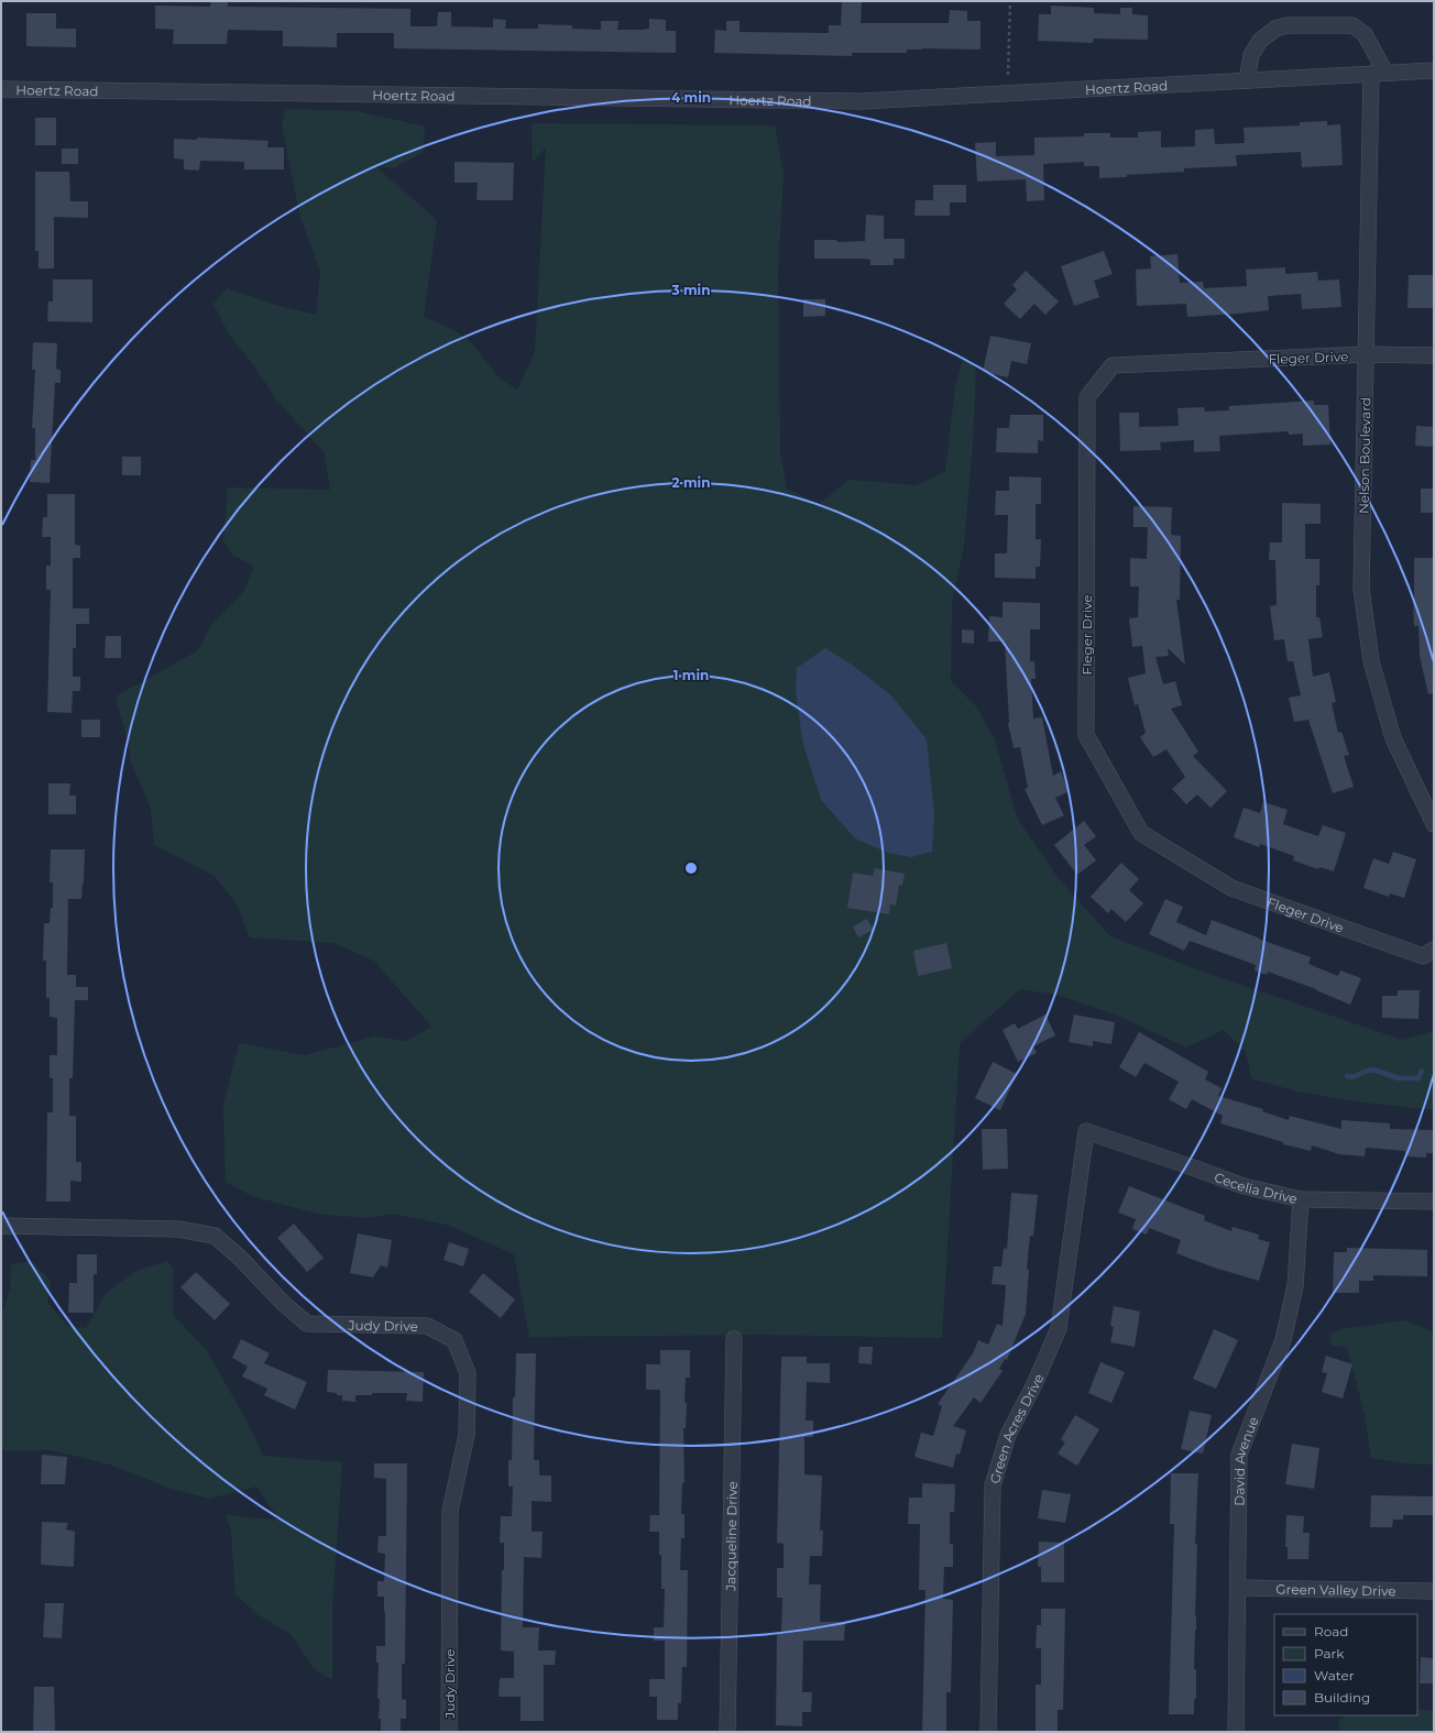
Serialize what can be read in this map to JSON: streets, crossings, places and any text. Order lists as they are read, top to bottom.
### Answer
{
  "streets": {
    "street": [
      "Hoertz Road",
      "Fleger Drive",
      "Nelson Boulevard",
      "Cecelia Drive",
      "Judy Drive",
      "Green Acres Drive",
      "David Avenue",
      "Jacqueline Drive",
      "Green Valley Drive"
    ]
  },
  "crossings": [
    ["Hoertz Road", "Nelson Boulevard"],
    ["Fleger Drive", "Nelson Boulevard"],
    ["Cecelia Drive", "Green Acres Drive"],
    ["Cecelia Drive", "David Avenue"],
    ["David Avenue", "Green Valley Drive"]
  ],
  "legend": [
    "Road",
    "Park",
    "Water",
    "Building"
  ],
  "rings": [
    "4 min",
    "3 min",
    "2 min",
    "1 min"
  ]
}
